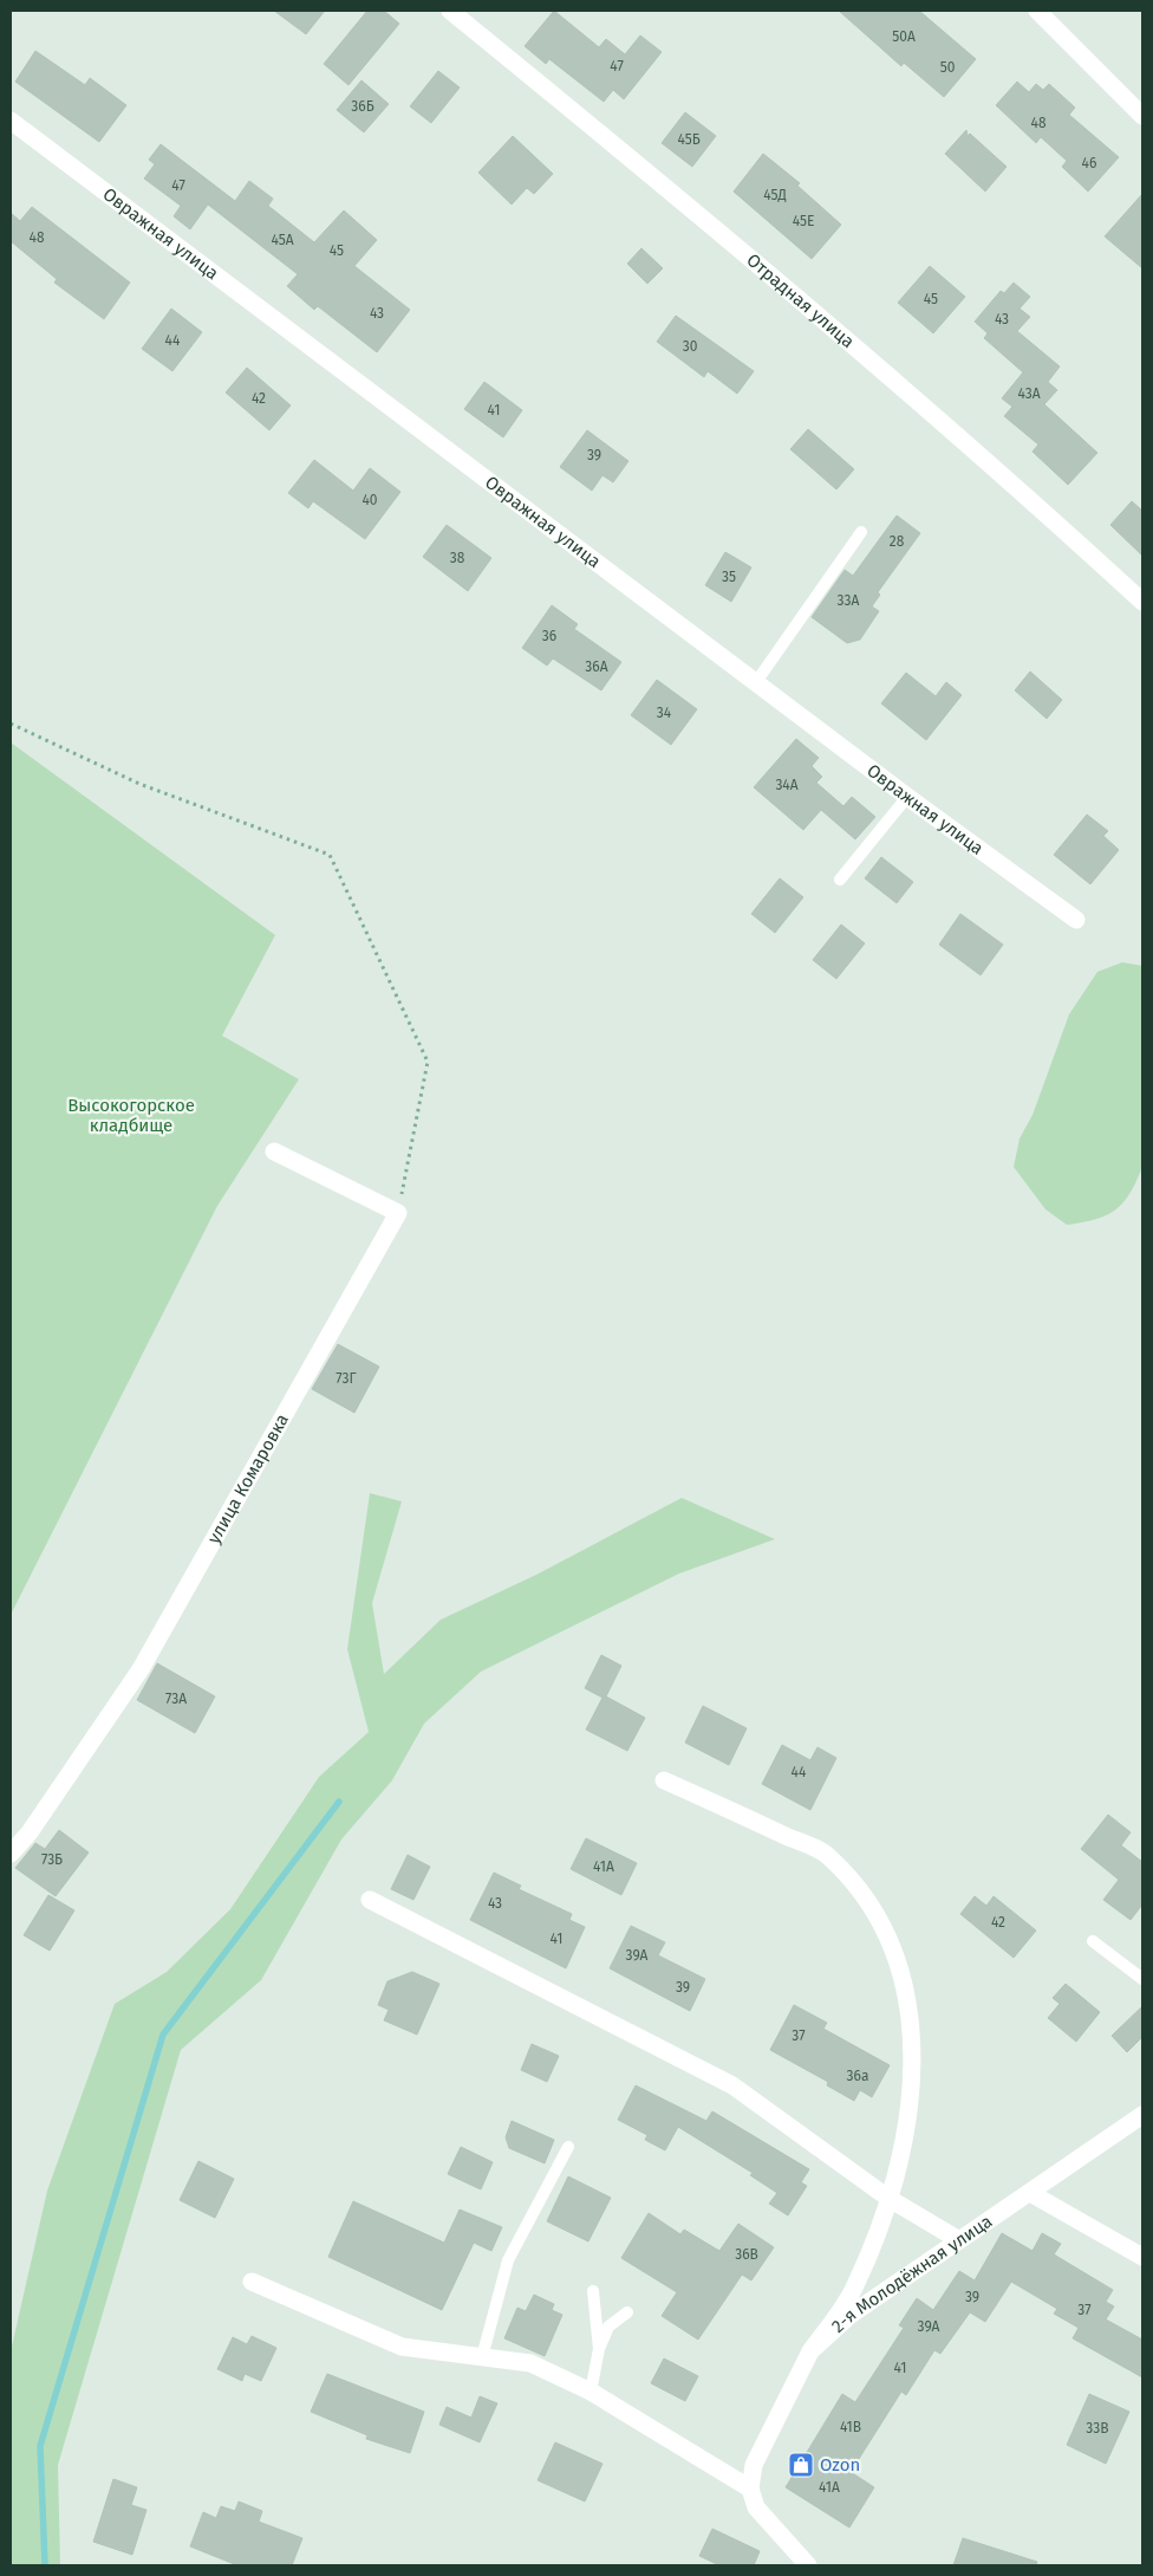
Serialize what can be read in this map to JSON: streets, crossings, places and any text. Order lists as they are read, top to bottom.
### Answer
{
  "streets": {
    "street": [
      "Овражная улица",
      "Отрадная улица",
      "улица Комаровка",
      "2-я Молодёжная улица"
    ]
  },
  "parks": ["Высокогорское кладбище"],
  "places": {
    "shop": ["Ozon"]
  },
  "house_numbers": [
    "50А",
    "47",
    "50",
    "36Б",
    "48",
    "45Б",
    "46",
    "47",
    "45Д",
    "45Е",
    "48",
    "45А",
    "45",
    "45",
    "43",
    "43",
    "44",
    "30",
    "43А",
    "42",
    "41",
    "39",
    "40",
    "28",
    "38",
    "35",
    "33А",
    "36",
    "36А",
    "34",
    "34А",
    "73Г",
    "73А",
    "44",
    "73Б",
    "41А",
    "43",
    "42",
    "41",
    "39А",
    "39",
    "37",
    "36а",
    "36В",
    "39",
    "37",
    "39А",
    "41",
    "41В",
    "33В",
    "41А"
  ]
}
